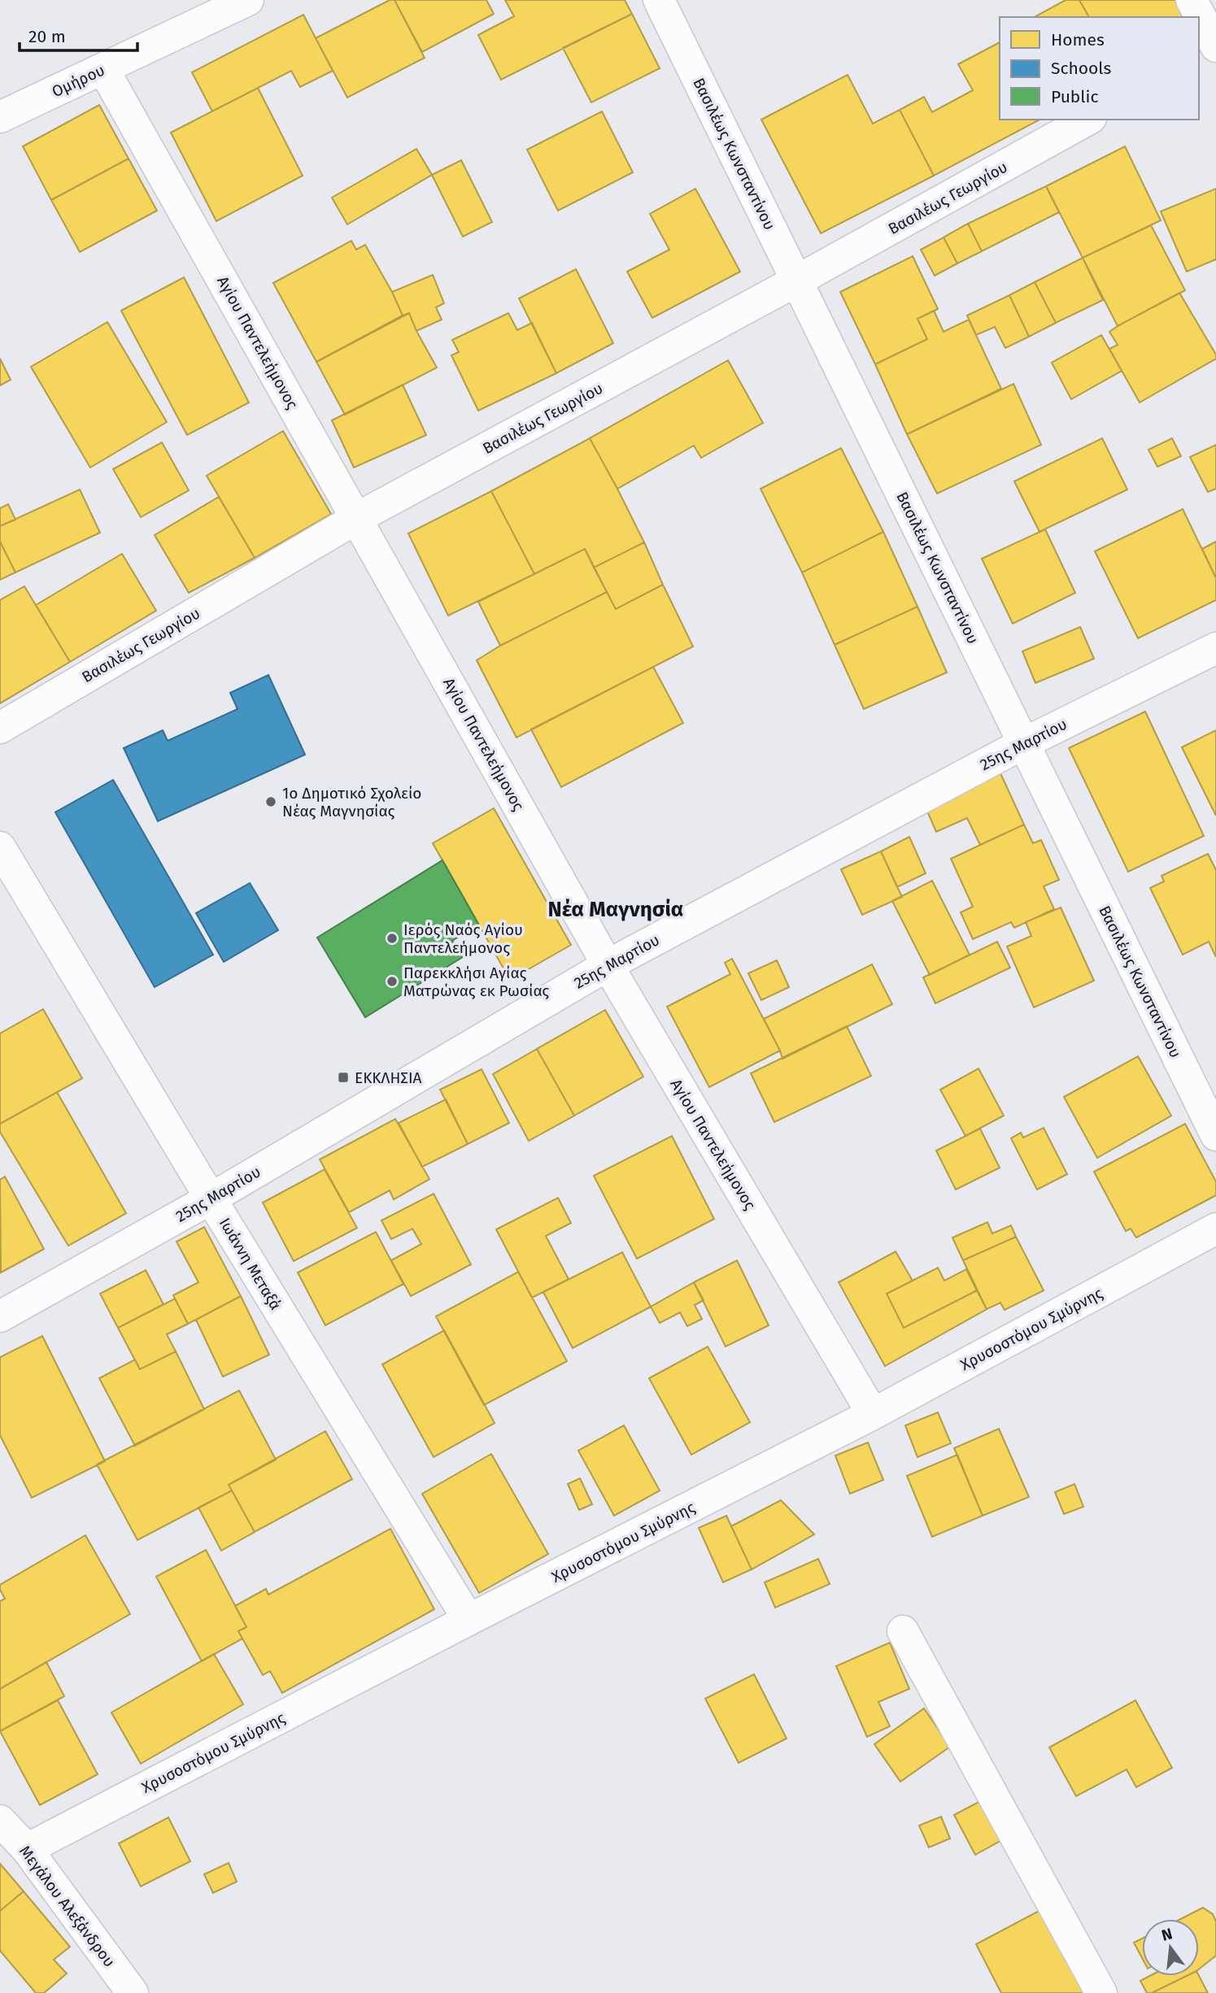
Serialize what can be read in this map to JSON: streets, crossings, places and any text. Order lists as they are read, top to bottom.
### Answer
{
  "streets": {
    "street": [
      "Ομήρου",
      "Βασιλέως Κωνσταντίνου",
      "Βασιλέως Γεωργίου",
      "Αγίου Παντελεήμονος",
      "25ης Μαρτίου",
      "Ιωάννη Μεταξά",
      "Χρυσοστόμου Σμύρνης",
      "Μεγάλου Αλεξάνδρου"
    ]
  },
  "crossings": [
    ["Ομήρου", "Αγίου Παντελεήμονος"],
    ["Βασιλέως Κωνσταντίνου", "Βασιλέως Γεωργίου"],
    ["Βασιλέως Κωνσταντίνου", "25ης Μαρτίου"],
    ["Βασιλέως Γεωργίου", "Αγίου Παντελεήμονος"],
    ["Αγίου Παντελεήμονος", "25ης Μαρτίου"],
    ["Αγίου Παντελεήμονος", "Χρυσοστόμου Σμύρνης"],
    ["25ης Μαρτίου", "Ιωάννη Μεταξά"],
    ["Ιωάννη Μεταξά", "Χρυσοστόμου Σμύρνης"],
    ["Χρυσοστόμου Σμύρνης", "Μεγάλου Αλεξάνδρου"]
  ],
  "districts": ["Νέα Μαγνησία"],
  "places": {
    "other": ["1ο Δημοτικό Σχολείο Νέας Μαγνησίας", "Ιερός Ναός Αγίου Παντελεήμονος", "Παρεκκλήσι Αγίας Ματρώνας εκ Ρωσίας"],
    "transit": ["ΕΚΚΛΗΣΙΑ"]
  },
  "legend": ["Homes", "Schools", "Public"],
  "scale_bar": "20 m",
  "north": "top"
}
